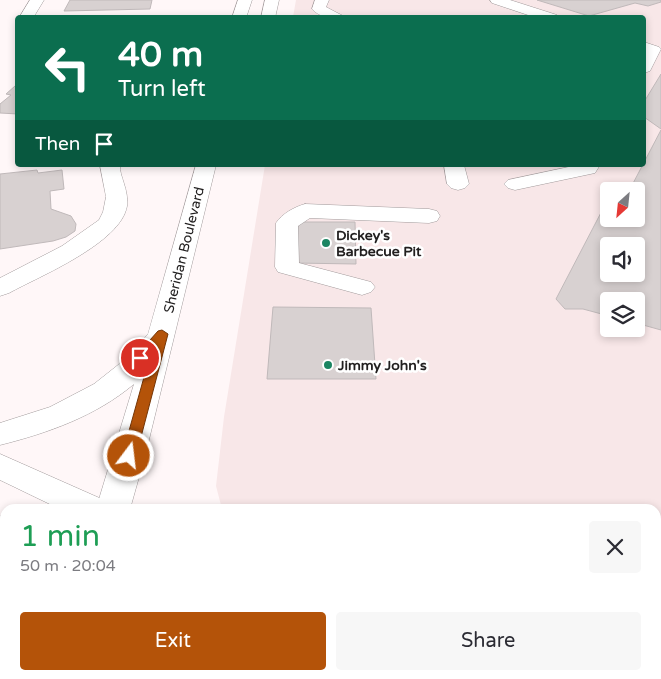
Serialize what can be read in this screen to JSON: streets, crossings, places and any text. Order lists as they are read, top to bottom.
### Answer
{
  "streets": {
    "main road": ["Sheridan Boulevard"]
  },
  "places": ["Dickey's Barbecue Pit", "Jimmy John's"],
  "north": "bottom left",
  "page": {
    "turn": ["40 m", "Turn left"],
    "then": "Then",
    "heading": ["1 min", "50 m · 20:04"],
    "buttons": ["Exit", "Share"]
  }
}
